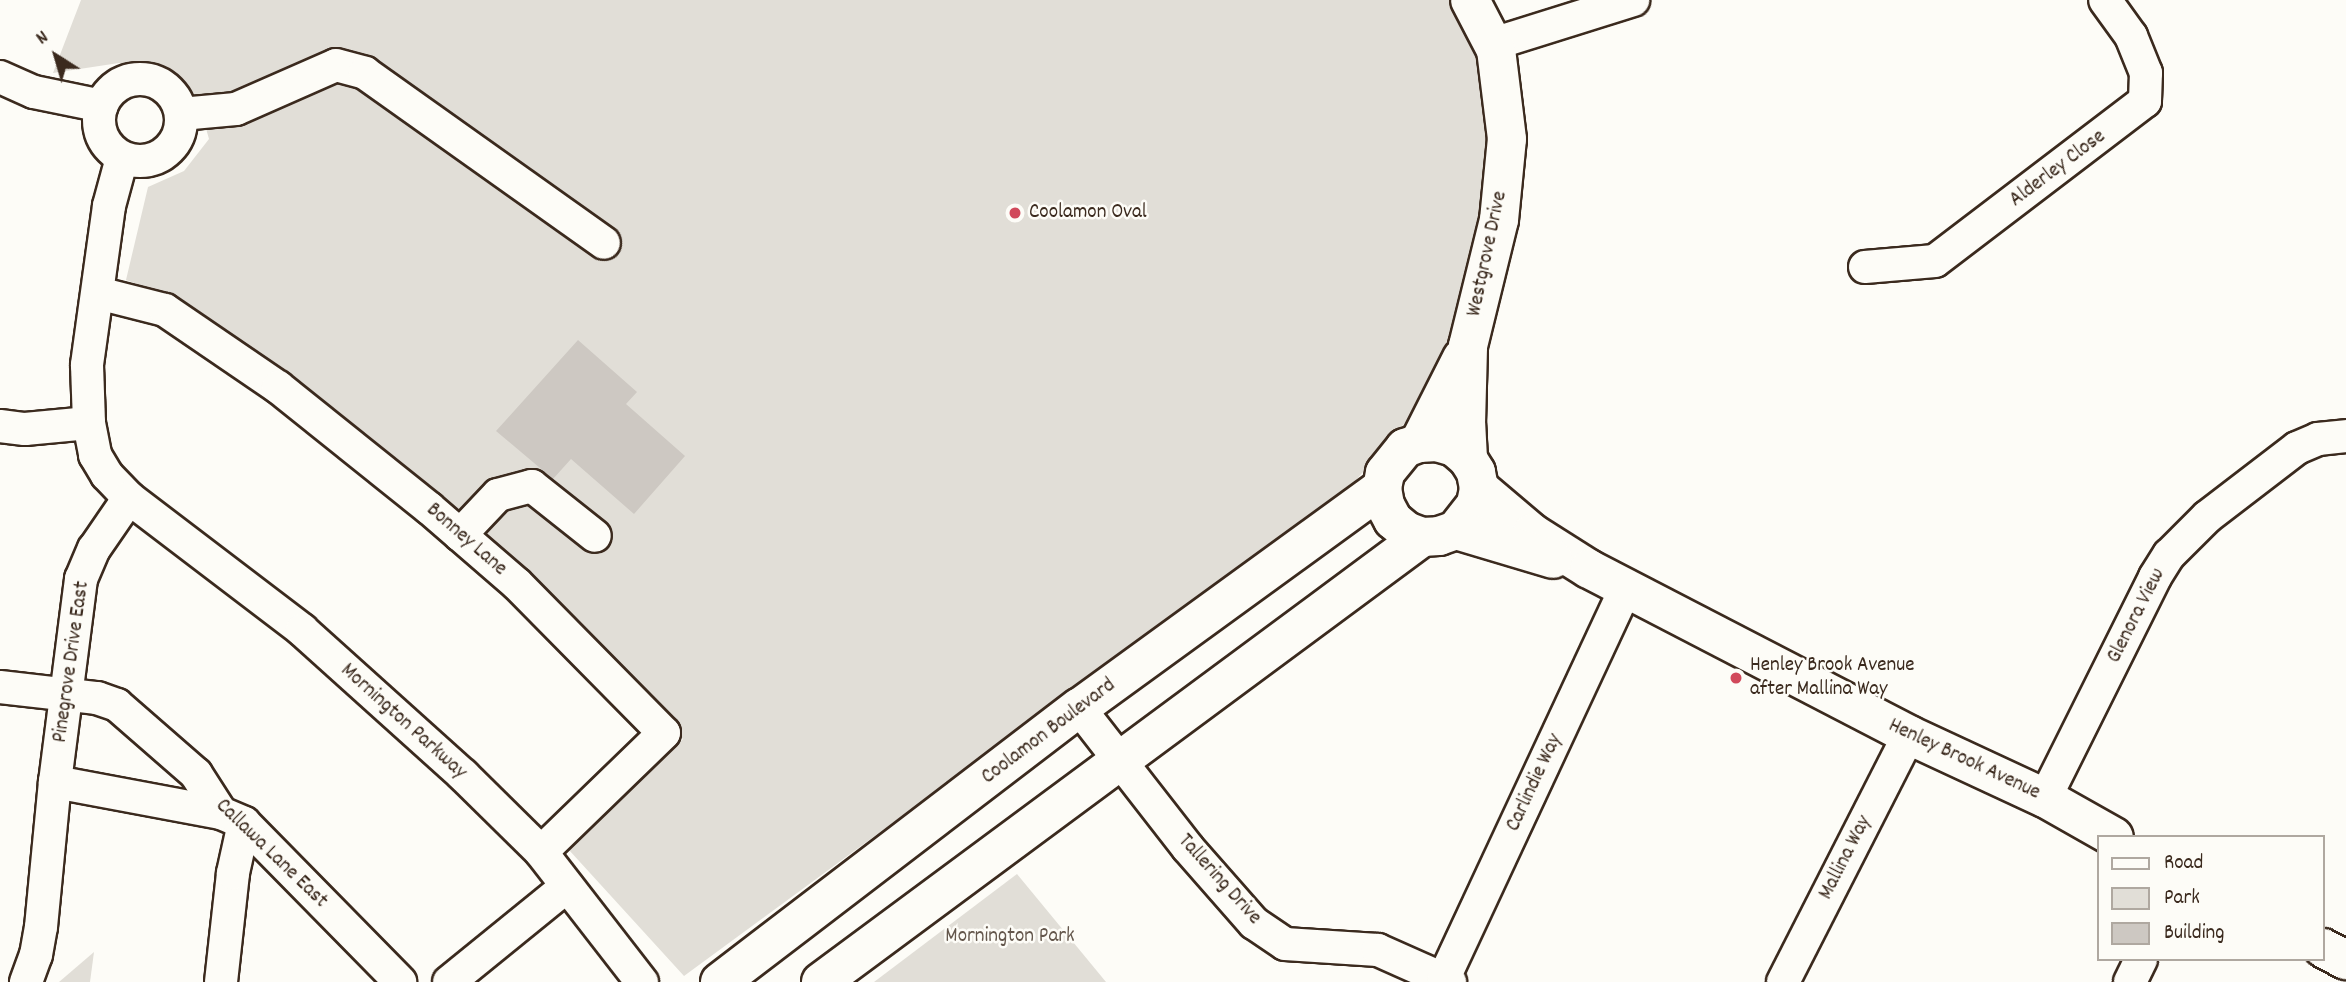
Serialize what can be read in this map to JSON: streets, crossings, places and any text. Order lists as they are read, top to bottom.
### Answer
{
  "streets": {
    "street": [
      "Alderley Close",
      "Westgrove Drive",
      "Bonney Lane",
      "Glenora View",
      "Pinegrove Drive East",
      "Mornington Parkway",
      "Coolamon Boulevard",
      "Henley Brook Avenue",
      "Carlindie Way",
      "Callawa Lane East",
      "Mallina Way",
      "Tallering Drive"
    ]
  },
  "crossings": [
    ["Westgrove Drive", "Coolamon Boulevard"],
    ["Westgrove Drive", "Henley Brook Avenue"],
    ["Bonney Lane", "Mornington Parkway"],
    ["Glenora View", "Henley Brook Avenue"],
    ["Pinegrove Drive East", "Mornington Parkway"],
    ["Pinegrove Drive East", "Callawa Lane East"],
    ["Coolamon Boulevard", "Henley Brook Avenue"],
    ["Coolamon Boulevard", "Tallering Drive"],
    ["Henley Brook Avenue", "Carlindie Way"],
    ["Henley Brook Avenue", "Mallina Way"],
    ["Carlindie Way", "Tallering Drive"]
  ],
  "parks": ["Mornington Park"],
  "places": ["Coolamon Oval", "Henley Brook Avenue after Mallina Way"],
  "legend": ["Road", "Park", "Building"],
  "north": "top left"
}
